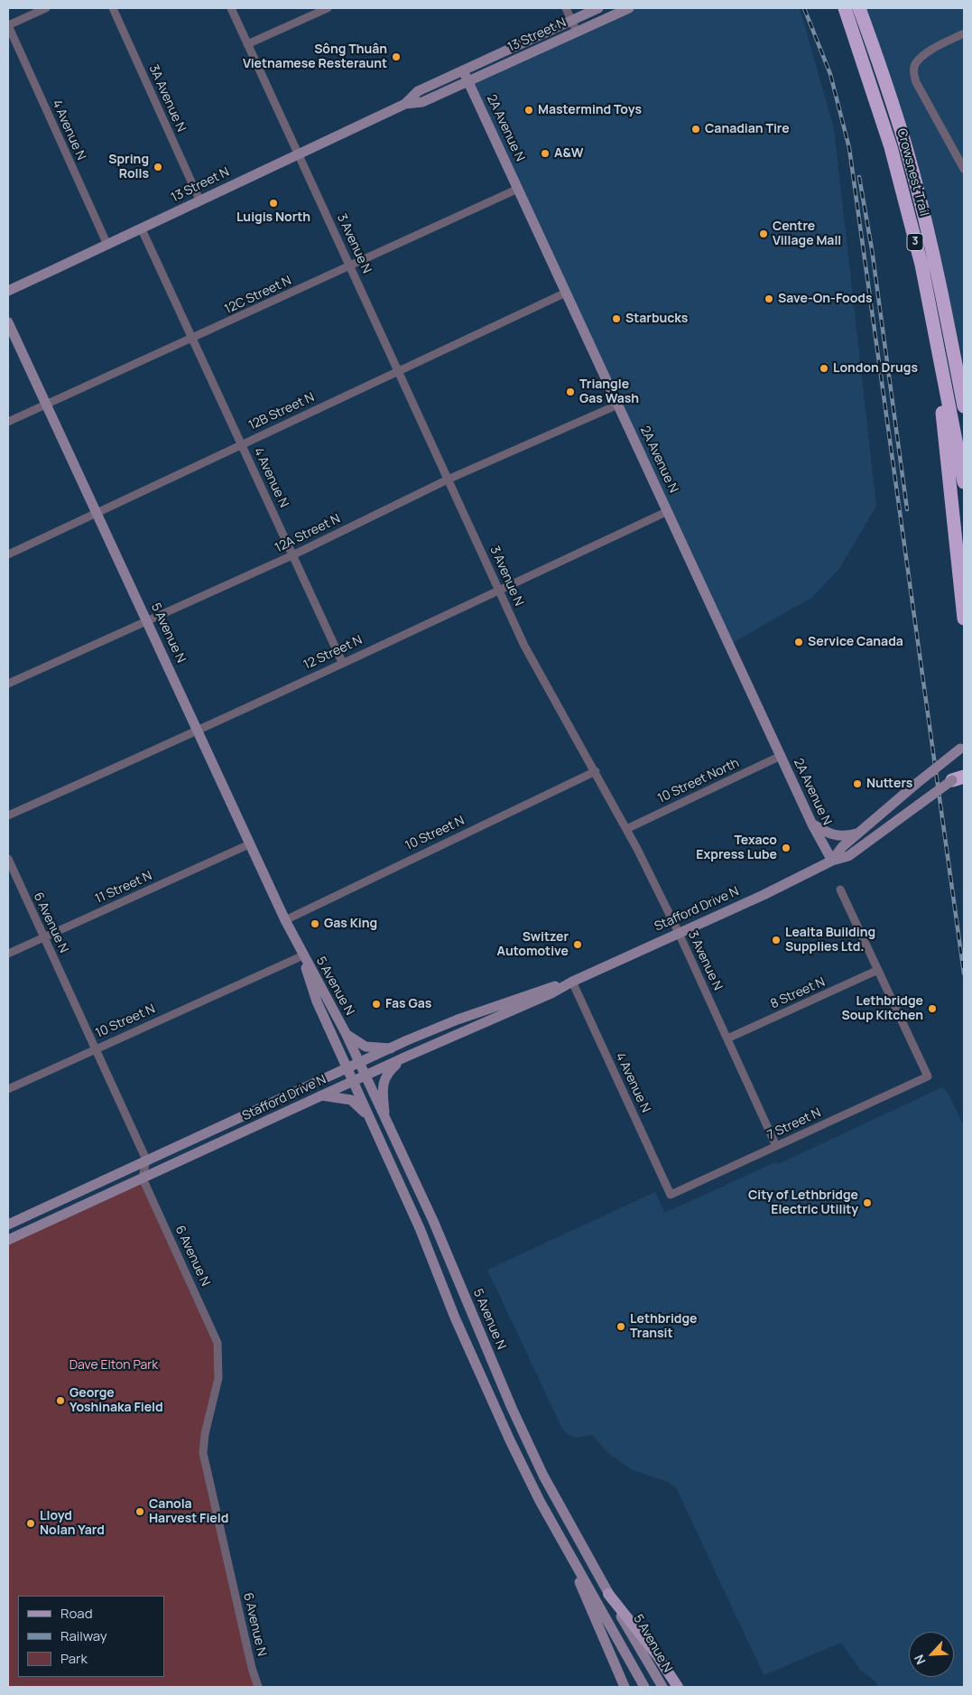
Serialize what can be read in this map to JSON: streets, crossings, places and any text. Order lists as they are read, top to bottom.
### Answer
{
  "streets": {
    "highway": ["Crowsnest Trail", "3"],
    "main road": [
      "13 Street N",
      "2A Avenue N",
      "5 Avenue N",
      "Stafford Drive N"
    ],
    "street": [
      "3A Avenue N",
      "4 Avenue N",
      "3 Avenue N",
      "12C Street N",
      "12B Street N",
      "12A Street N",
      "12 Street N",
      "10 Street North",
      "10 Street N",
      "11 Street N",
      "6 Avenue N",
      "8 Street N",
      "7 Street N"
    ]
  },
  "crossings": [
    ["13 Street N", "3A Avenue N"],
    ["13 Street N", "2A Avenue N"],
    ["13 Street N", "4 Avenue N"],
    ["13 Street N", "3 Avenue N"],
    ["2A Avenue N", "12C Street N"],
    ["2A Avenue N", "12B Street N"],
    ["2A Avenue N", "12A Street N"],
    ["2A Avenue N", "12 Street N"],
    ["2A Avenue N", "10 Street North"],
    ["2A Avenue N", "Stafford Drive N"],
    ["4 Avenue N", "12C Street N"],
    ["4 Avenue N", "12B Street N"],
    ["4 Avenue N", "12A Street N"],
    ["4 Avenue N", "12 Street N"],
    ["4 Avenue N", "Stafford Drive N"],
    ["4 Avenue N", "7 Street N"],
    ["3 Avenue N", "12C Street N"],
    ["3 Avenue N", "12B Street N"],
    ["3 Avenue N", "12A Street N"],
    ["3 Avenue N", "12 Street N"],
    ["3 Avenue N", "10 Street North"],
    ["3 Avenue N", "10 Street N"],
    ["3 Avenue N", "Stafford Drive N"],
    ["3 Avenue N", "8 Street N"],
    ["3 Avenue N", "7 Street N"],
    ["12C Street N", "5 Avenue N"],
    ["12B Street N", "5 Avenue N"],
    ["12A Street N", "5 Avenue N"],
    ["5 Avenue N", "12 Street N"],
    ["5 Avenue N", "10 Street N"],
    ["5 Avenue N", "11 Street N"],
    ["5 Avenue N", "Stafford Drive N"],
    ["10 Street N", "6 Avenue N"],
    ["11 Street N", "6 Avenue N"],
    ["Stafford Drive N", "6 Avenue N"],
    ["8 Street N", "7 Street N"]
  ],
  "parks": ["Dave Elton Park"],
  "places": [
    "Sông Thuân Vietnamese Resteraunt",
    "Mastermind Toys",
    "Canadian Tire",
    "A&W",
    "Spring Rolls",
    "Luigis North",
    "Centre Village Mall",
    "Save-On-Foods",
    "Starbucks",
    "London Drugs",
    "Triangle Gas Wash",
    "Service Canada",
    "Nutters",
    "Texaco Express Lube",
    "Gas King",
    "Lealta Building Supplies Ltd.",
    "Switzer Automotive",
    "Fas Gas",
    "Lethbridge Soup Kitchen",
    "City of Lethbridge Electric Utility",
    "Lethbridge Transit",
    "George Yoshinaka Field",
    "Canola Harvest Field",
    "Lloyd Nolan Yard"
  ],
  "legend": ["Road", "Railway", "Park"],
  "north": "bottom left"
}
